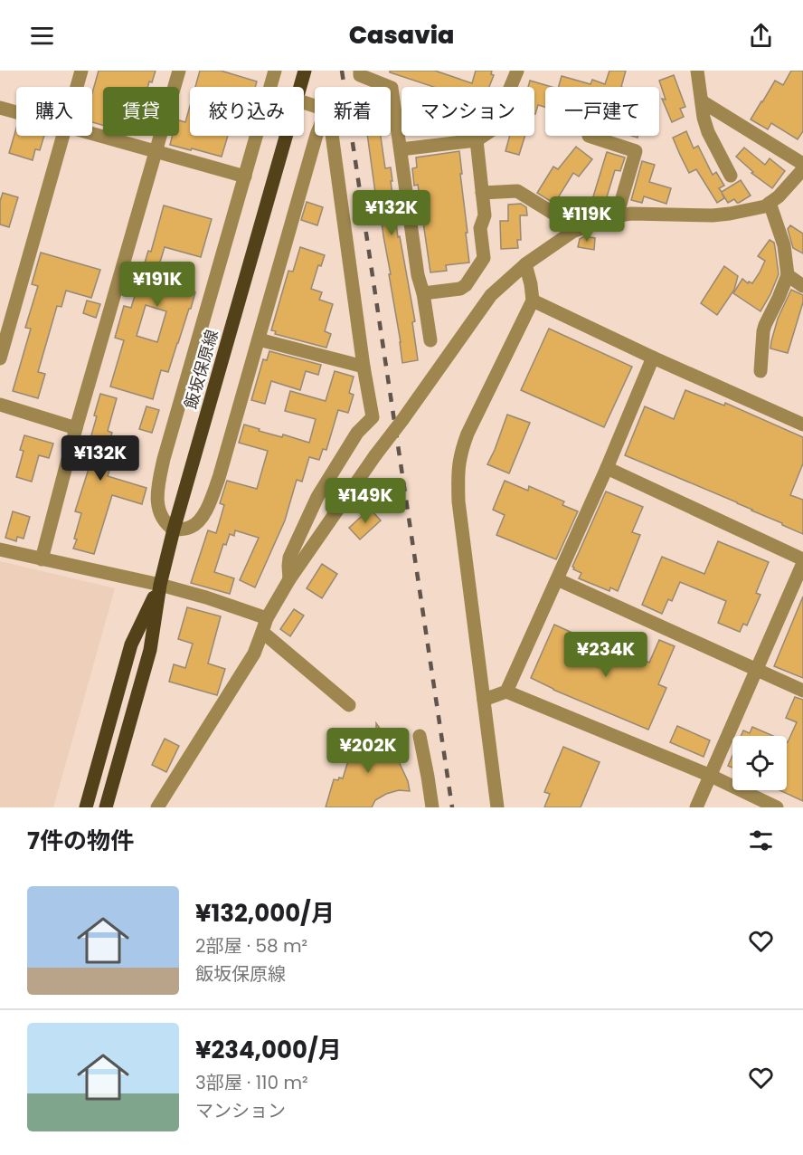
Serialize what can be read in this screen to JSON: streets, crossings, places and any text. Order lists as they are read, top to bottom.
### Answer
{
  "streets": {
    "main road": ["飯坂保原線"]
  },
  "page": {
    "header": "Casavia",
    "chip": [
      "購入",
      "賃貸",
      "絞り込み",
      "新着",
      "マンション",
      "一戸建て"
    ],
    "price": [
      "¥132K",
      "¥119K",
      "¥191K",
      "¥132K",
      "¥149K",
      "¥234K",
      "¥202K"
    ],
    "heading": "7件の物件",
    "list": [
      {
        "name": "¥132,000/月",
        "note": "2部屋 · 58 m² · 飯坂保原線"
      },
      {
        "name": "¥234,000/月",
        "note": "3部屋 · 110 m² · マンション"
      }
    ]
  }
}
